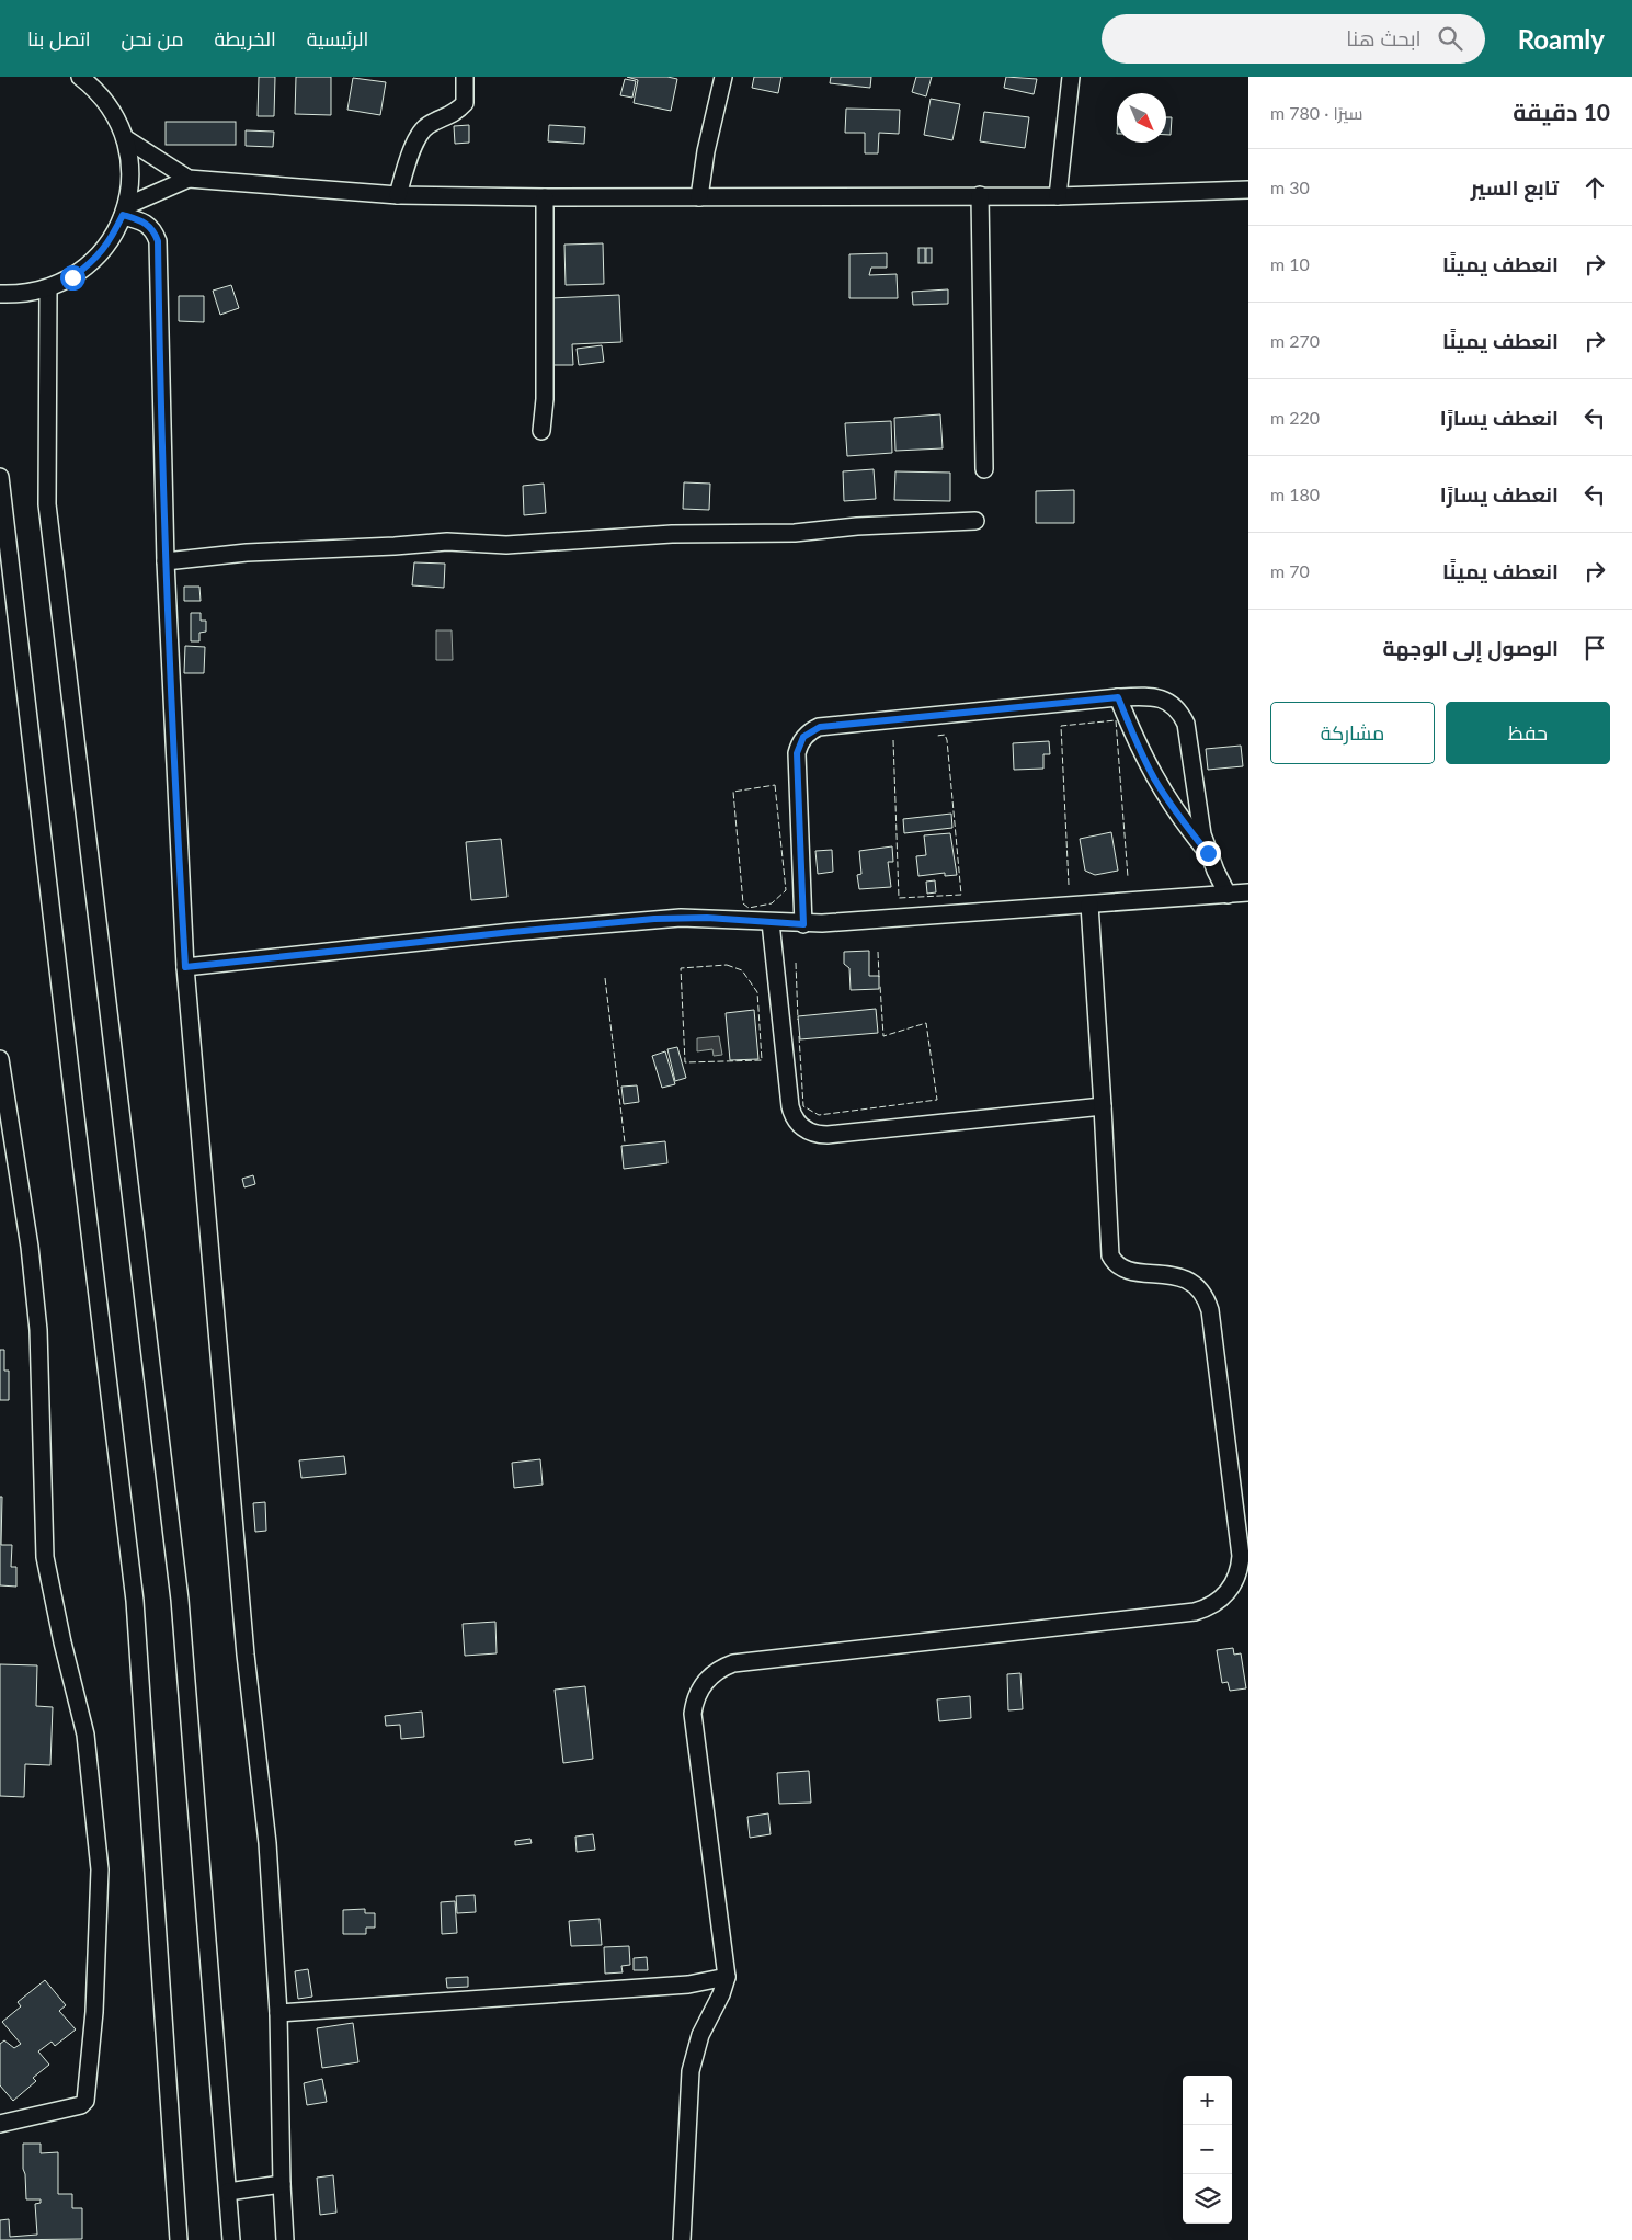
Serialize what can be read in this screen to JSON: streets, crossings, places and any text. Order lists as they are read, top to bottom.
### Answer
{
  "north": "bottom right",
  "page": {
    "header": "Roamly",
    "search": "ابحث هنا",
    "nav": [
      "الرئيسية",
      "الخريطة",
      "من نحن",
      "اتصل بنا"
    ],
    "heading": ["10 دقيقة", "سيرًا · 780 m"],
    "list": [
      ["تابع السير", "30 m"],
      ["انعطف يمينًا", "10 m"],
      ["انعطف يمينًا", "270 m"],
      ["انعطف يسارًا", "220 m"],
      ["انعطف يسارًا", "180 m"],
      ["انعطف يمينًا", "70 m"],
      "الوصول إلى الوجهة"
    ],
    "buttons": ["حفظ", "مشاركة"],
    "map_buttons": ["+", "−"]
  }
}
